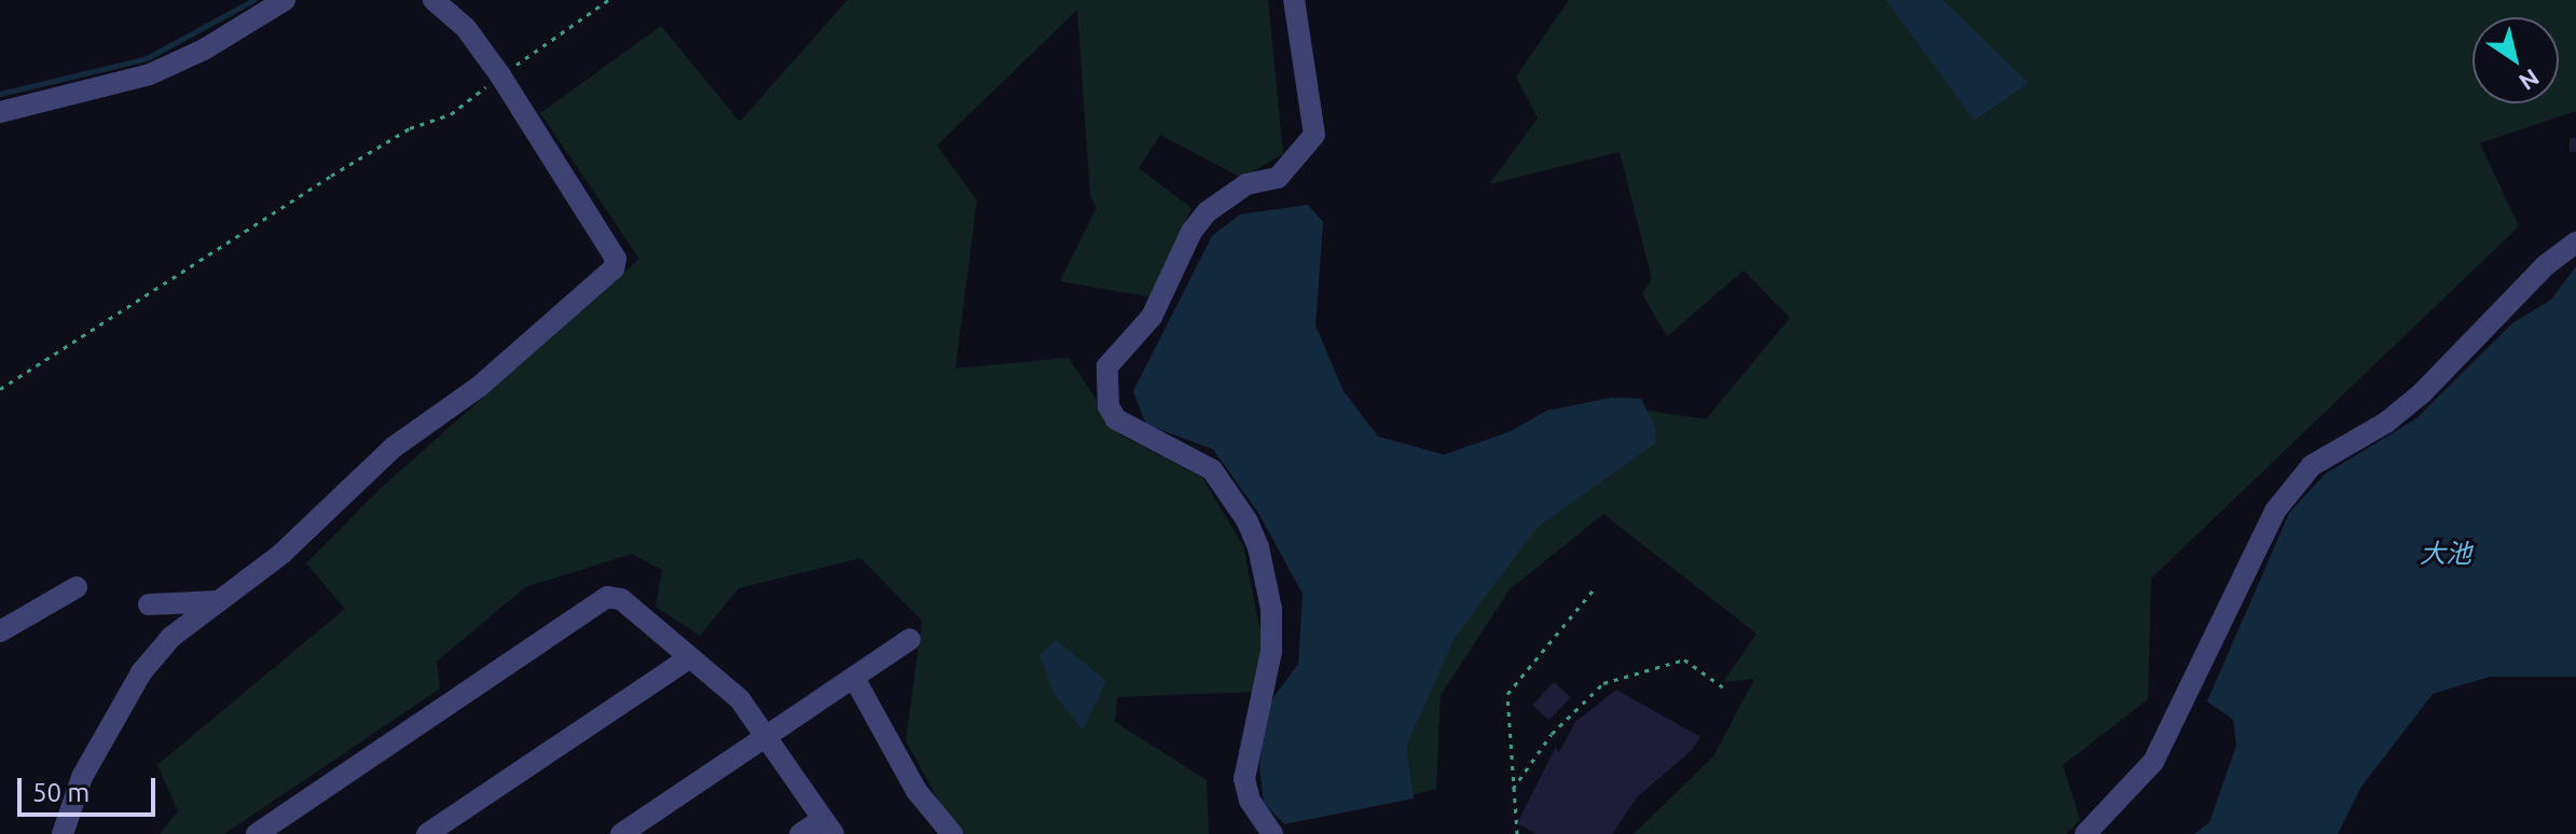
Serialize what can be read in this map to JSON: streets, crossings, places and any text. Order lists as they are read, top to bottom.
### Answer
{
  "water": ["大池"],
  "scale_bar": "50 m",
  "north": "bottom right"
}
